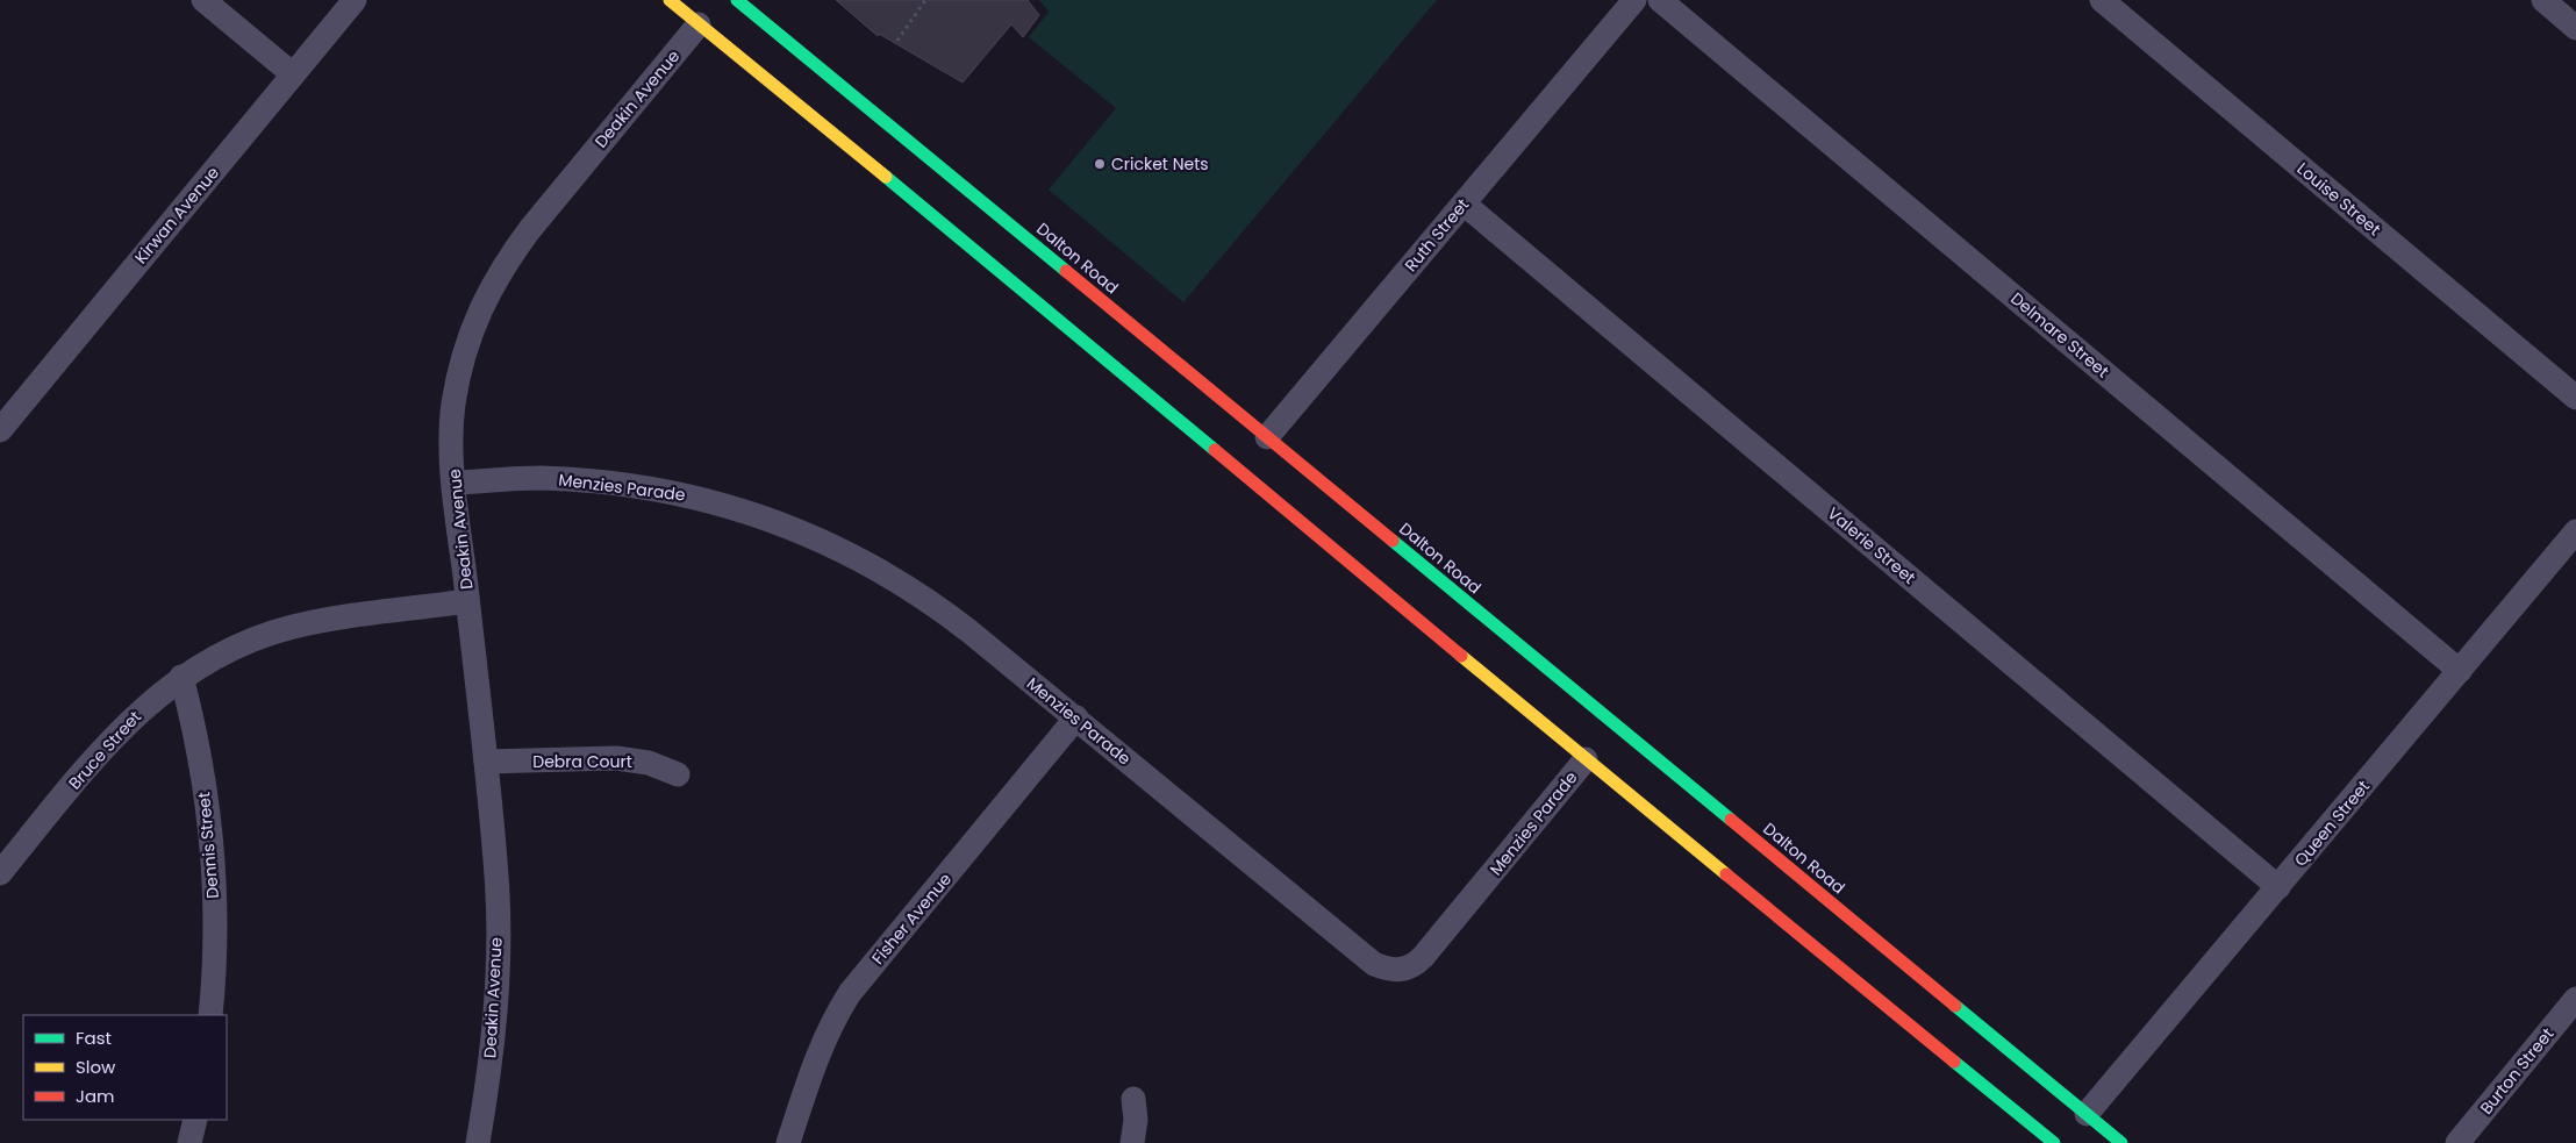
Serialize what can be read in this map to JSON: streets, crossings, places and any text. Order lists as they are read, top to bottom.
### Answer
{
  "streets": {
    "main road": ["Dalton Road"],
    "street": [
      "Deakin Avenue",
      "Louise Street",
      "Kirwan Avenue",
      "Ruth Street",
      "Delmare Street",
      "Menzies Parade",
      "Valerie Street",
      "Bruce Street",
      "Debra Court",
      "Queen Street",
      "Dennis Street",
      "Fisher Avenue",
      "Burton Street"
    ]
  },
  "crossings": [
    ["Deakin Avenue", "Menzies Parade"],
    ["Deakin Avenue", "Bruce Street"],
    ["Deakin Avenue", "Debra Court"],
    ["Ruth Street", "Dalton Road"],
    ["Ruth Street", "Valerie Street"],
    ["Dalton Road", "Queen Street"],
    ["Delmare Street", "Queen Street"],
    ["Menzies Parade", "Fisher Avenue"],
    ["Valerie Street", "Queen Street"],
    ["Bruce Street", "Dennis Street"]
  ],
  "places": ["Cricket Nets"],
  "legend": ["Fast", "Slow", "Jam"]
}
